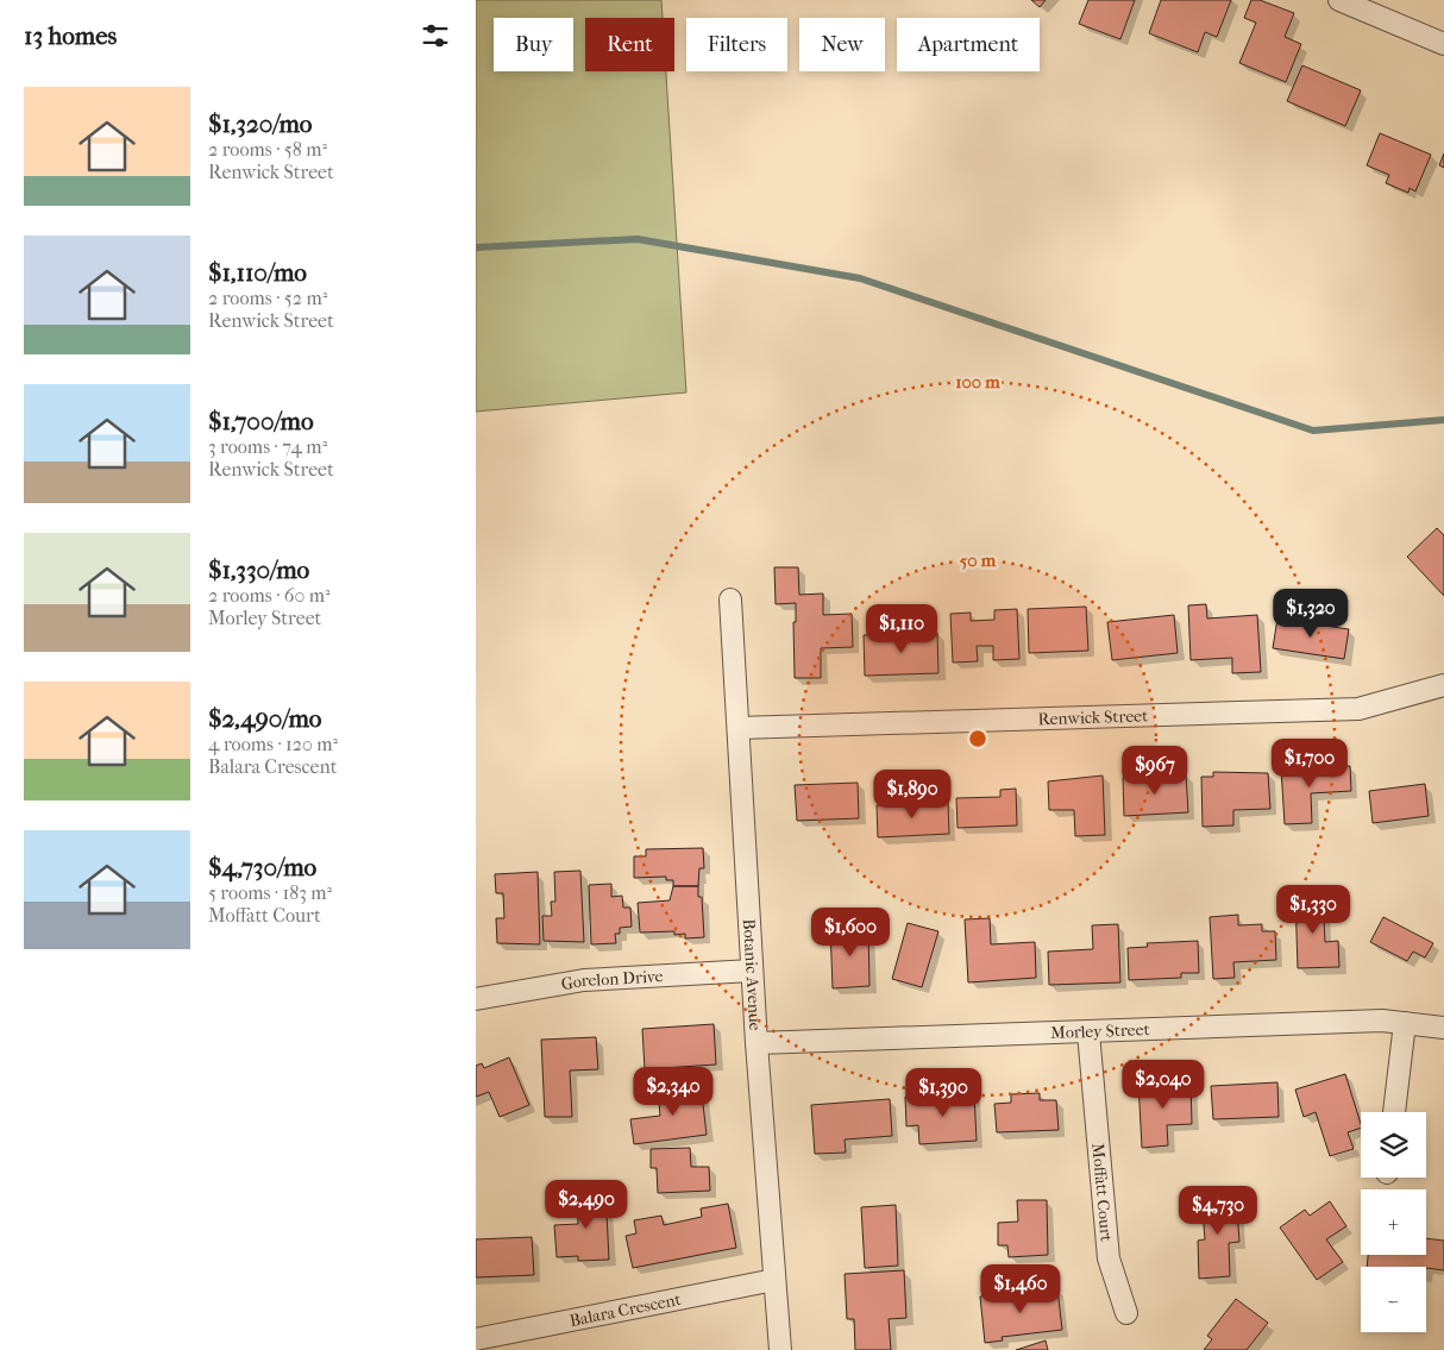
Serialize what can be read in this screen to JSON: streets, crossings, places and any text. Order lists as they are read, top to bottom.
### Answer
{
  "streets": {
    "street": [
      "Renwick Street",
      "Botanic Avenue",
      "Gorelon Drive",
      "Morley Street",
      "Moffatt Court",
      "Balara Crescent"
    ]
  },
  "crossings": [
    ["Renwick Street", "Botanic Avenue"],
    ["Botanic Avenue", "Gorelon Drive"],
    ["Botanic Avenue", "Morley Street"],
    ["Botanic Avenue", "Balara Crescent"],
    ["Morley Street", "Moffatt Court"]
  ],
  "page": {
    "heading": "13 homes",
    "chip": [
      "Buy",
      "Rent",
      "Filters",
      "New",
      "Apartment"
    ],
    "list": [
      {
        "name": "$1,320/mo",
        "note": "2 rooms · 58 m² · Renwick Street"
      },
      {
        "name": "$1,110/mo",
        "note": "2 rooms · 52 m² · Renwick Street"
      },
      {
        "name": "$1,700/mo",
        "note": "3 rooms · 74 m² · Renwick Street"
      },
      {
        "name": "$1,330/mo",
        "note": "2 rooms · 60 m² · Morley Street"
      },
      {
        "name": "$2,490/mo",
        "note": "4 rooms · 120 m² · Balara Crescent"
      },
      {
        "name": "$4,730/mo",
        "note": "5 rooms · 183 m² · Moffatt Court"
      }
    ],
    "price": [
      "$1,320",
      "$1,110",
      "$1,700",
      "$967",
      "$1,890",
      "$1,330",
      "$1,600",
      "$2,040",
      "$2,340",
      "$1,390",
      "$2,490",
      "$4,730",
      "$1,460"
    ],
    "map_buttons": ["+", "−"]
  },
  "rings": ["100 m", "50 m"]
}
